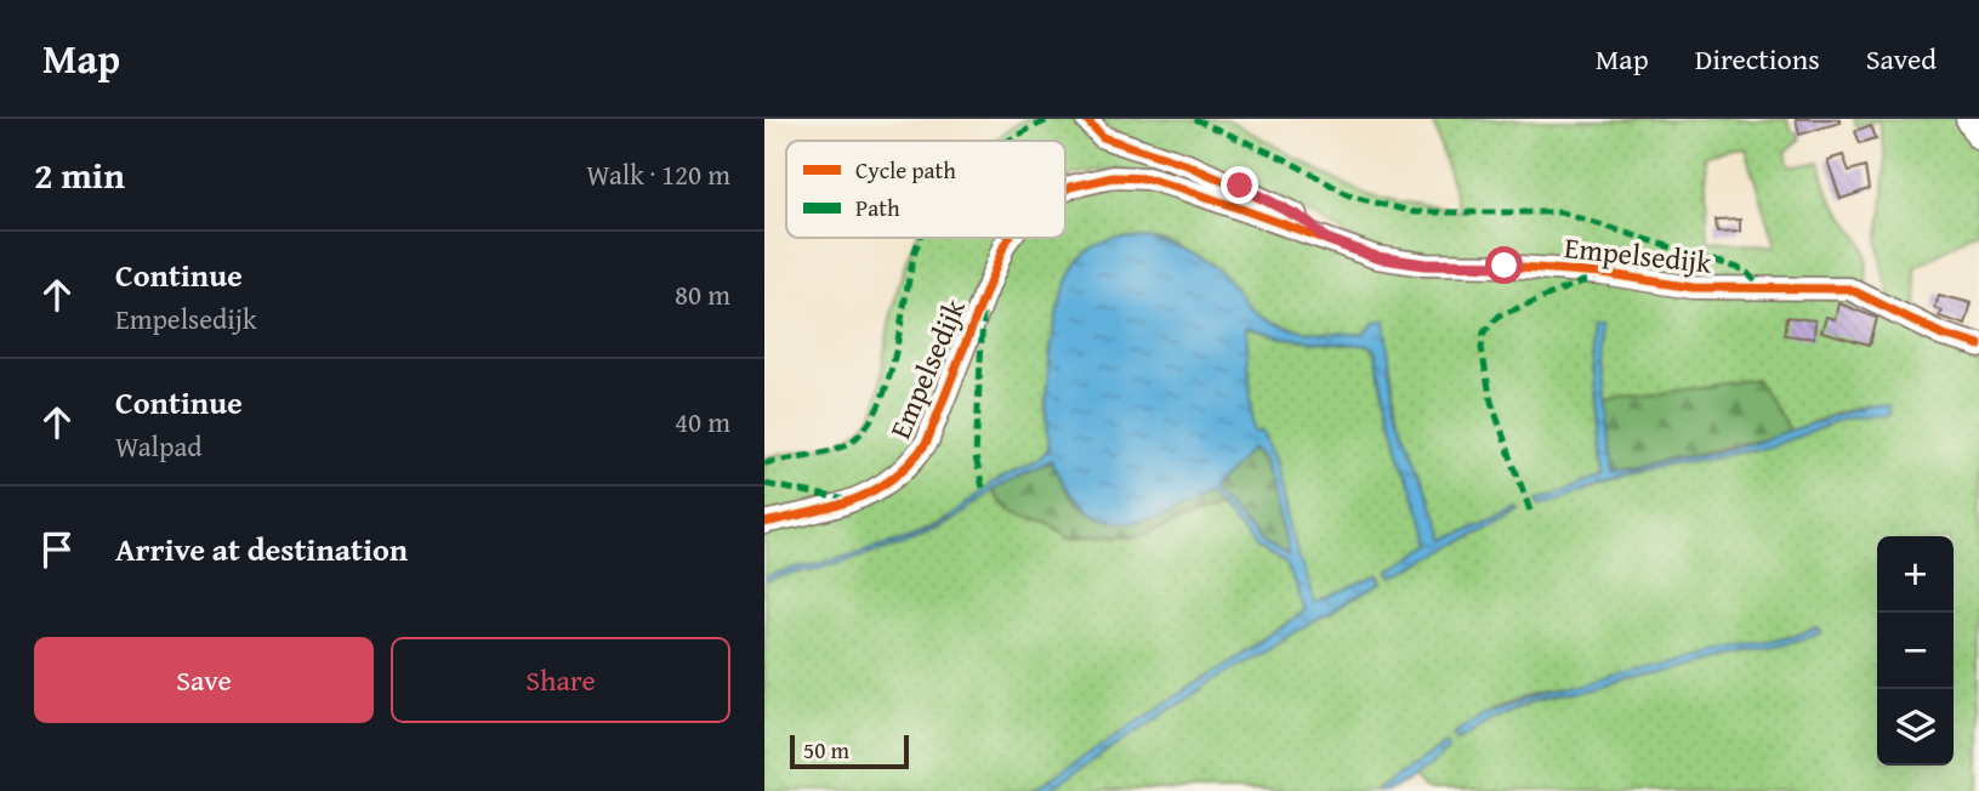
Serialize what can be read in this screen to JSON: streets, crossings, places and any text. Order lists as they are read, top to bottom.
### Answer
{
  "streets": {
    "street": ["Empelsedijk"]
  },
  "legend": ["Cycle path", "Path"],
  "scale_bar": "50 m",
  "page": {
    "header": "Map",
    "nav": ["Map", "Directions", "Saved"],
    "heading": ["2 min", "Walk · 120 m"],
    "list": [
      ["Continue", "Empelsedijk", "80 m"],
      ["Continue", "Walpad", "40 m"],
      "Arrive at destination"
    ],
    "map_buttons": ["+", "−"],
    "buttons": ["Save", "Share"],
    "scale": "50 m"
  }
}
